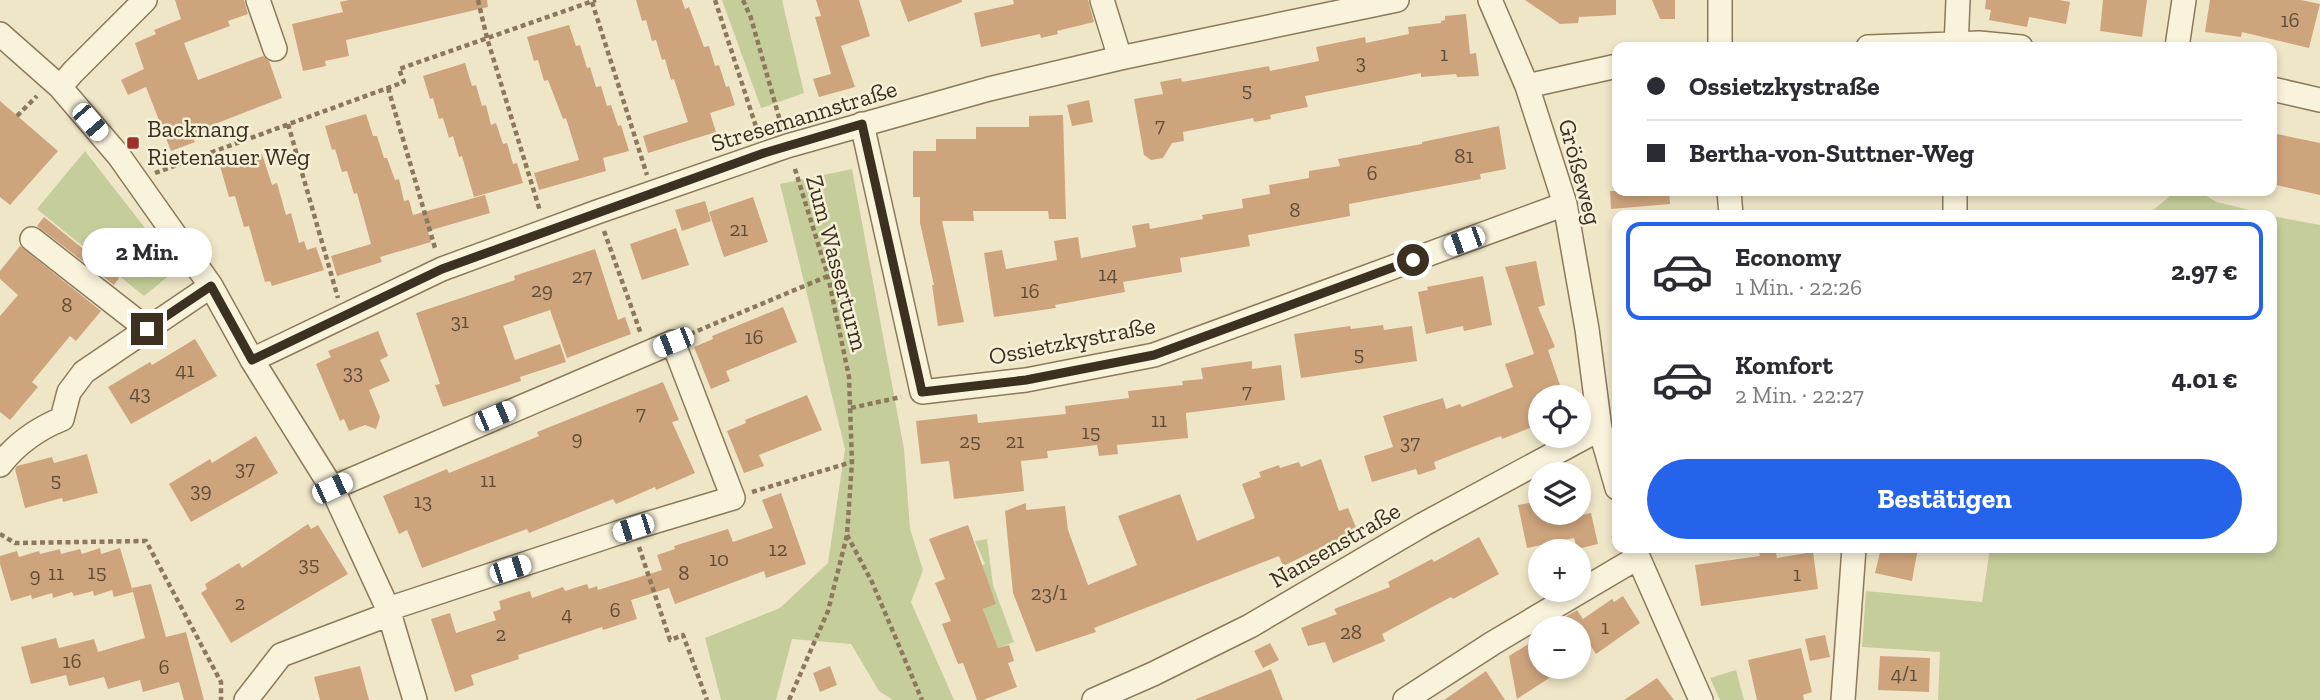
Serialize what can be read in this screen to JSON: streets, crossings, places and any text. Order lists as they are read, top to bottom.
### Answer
{
  "streets": {
    "street": [
      "Stresemannstraße",
      "Größeweg",
      "Ossietzkystraße",
      "Nansenstraße"
    ],
    "path": ["Zum Wasserturm"]
  },
  "crossings": [
    ["Stresemannstraße", "Zum Wasserturm"],
    ["Größeweg", "Ossietzkystraße"],
    ["Größeweg", "Nansenstraße"]
  ],
  "places": {
    "transit": ["Backnang Rietenauer Weg"]
  },
  "house_numbers": [
    "16",
    "1",
    "3",
    "5",
    "7",
    "81",
    "6",
    "8",
    "21",
    "14",
    "27",
    "29",
    "16",
    "8",
    "31",
    "16",
    "5",
    "41",
    "33",
    "7",
    "43",
    "7",
    "11",
    "15",
    "9",
    "25",
    "21",
    "37",
    "37",
    "5",
    "11",
    "39",
    "13",
    "12",
    "10",
    "35",
    "15",
    "11",
    "8",
    "1",
    "9",
    "23/1",
    "2",
    "6",
    "4",
    "1",
    "28",
    "2",
    "16",
    "6",
    "4/1"
  ],
  "page": {
    "banner": ["Ossietzkystraße", "Bertha-von-Suttner-Weg"],
    "list": [
      {
        "name": "Economy",
        "note": "1 Min. · 22:26",
        "value": "2.97 €"
      },
      {
        "name": "Komfort",
        "note": "2 Min. · 22:27",
        "value": "4.01 €"
      }
    ],
    "bubble": "2 Min.",
    "map_buttons": ["+", "−"],
    "buttons": "Bestätigen"
  }
}
